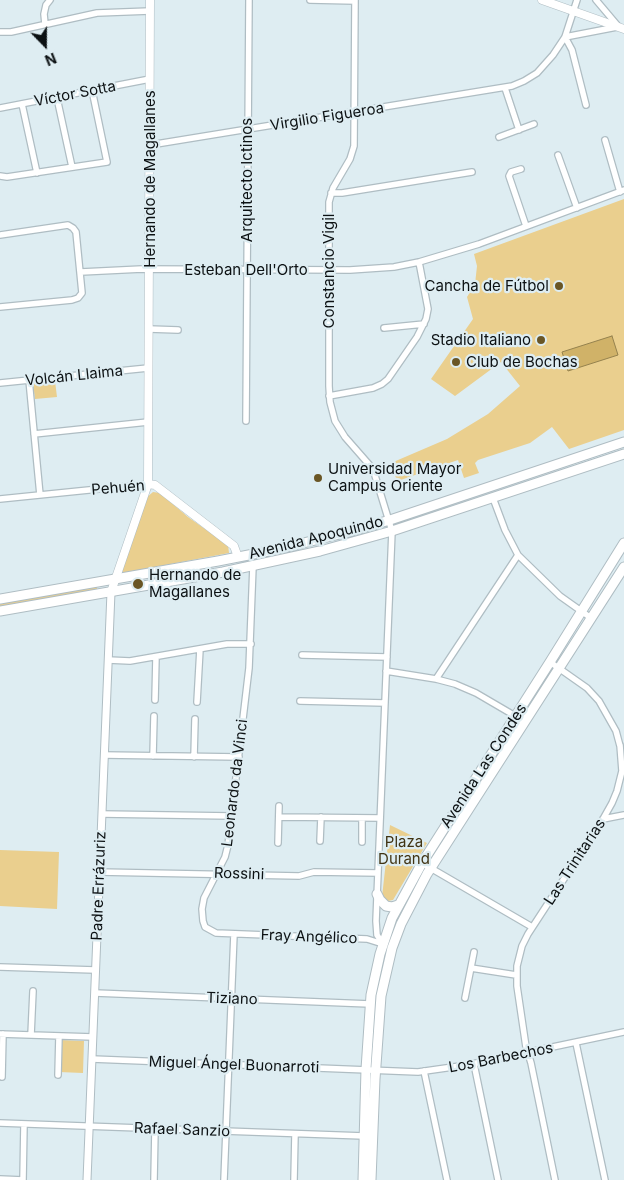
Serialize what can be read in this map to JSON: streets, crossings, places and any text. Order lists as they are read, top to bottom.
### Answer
{
  "streets": {
    "main road": [
      "Hernando de Magallanes",
      "Pehuén",
      "Avenida Apoquindo",
      "Avenida Las Condes"
    ],
    "street": [
      "Víctor Sotta",
      "Virgilio Figueroa",
      "Arquitecto Ictinos",
      "Esteban Dell'Orto",
      "Constancio Vigil",
      "Volcán Llaima",
      "Leonardo da Vinci",
      "Las Trinitarias",
      "Rossini",
      "Padre Errázuriz",
      "Fray Angélico",
      "Tiziano",
      "Los Barbechos",
      "Miguel Ángel Buonarroti",
      "Rafael Sanzio"
    ]
  },
  "crossings": [
    ["Víctor Sotta", "Hernando de Magallanes"],
    ["Virgilio Figueroa", "Hernando de Magallanes"],
    ["Virgilio Figueroa", "Arquitecto Ictinos"],
    ["Virgilio Figueroa", "Constancio Vigil"],
    ["Hernando de Magallanes", "Esteban Dell'Orto"],
    ["Hernando de Magallanes", "Volcán Llaima"],
    ["Hernando de Magallanes", "Pehuén"],
    ["Hernando de Magallanes", "Avenida Apoquindo"],
    ["Hernando de Magallanes", "Padre Errázuriz"],
    ["Arquitecto Ictinos", "Esteban Dell'Orto"],
    ["Esteban Dell'Orto", "Constancio Vigil"],
    ["Constancio Vigil", "Avenida Apoquindo"],
    ["Constancio Vigil", "Avenida Las Condes"],
    ["Constancio Vigil", "Rossini"],
    ["Constancio Vigil", "Fray Angélico"],
    ["Pehuén", "Avenida Apoquindo"],
    ["Avenida Apoquindo", "Leonardo da Vinci"],
    ["Avenida Apoquindo", "Padre Errázuriz"],
    ["Avenida Las Condes", "Fray Angélico"],
    ["Avenida Las Condes", "Tiziano"],
    ["Avenida Las Condes", "Los Barbechos"],
    ["Avenida Las Condes", "Miguel Ángel Buonarroti"],
    ["Avenida Las Condes", "Rafael Sanzio"],
    ["Leonardo da Vinci", "Rossini"],
    ["Leonardo da Vinci", "Fray Angélico"],
    ["Las Trinitarias", "Los Barbechos"],
    ["Rossini", "Padre Errázuriz"],
    ["Padre Errázuriz", "Tiziano"],
    ["Padre Errázuriz", "Miguel Ángel Buonarroti"],
    ["Padre Errázuriz", "Rafael Sanzio"],
    ["Los Barbechos", "Miguel Ángel Buonarroti"]
  ],
  "parks": ["Plaza Durand"],
  "places": [
    "Cancha de Fútbol",
    "Stadio Italiano",
    "Club de Bochas",
    "Universidad Mayor Campus Oriente",
    "Hernando de Magallanes"
  ],
  "north": "bottom"
}
